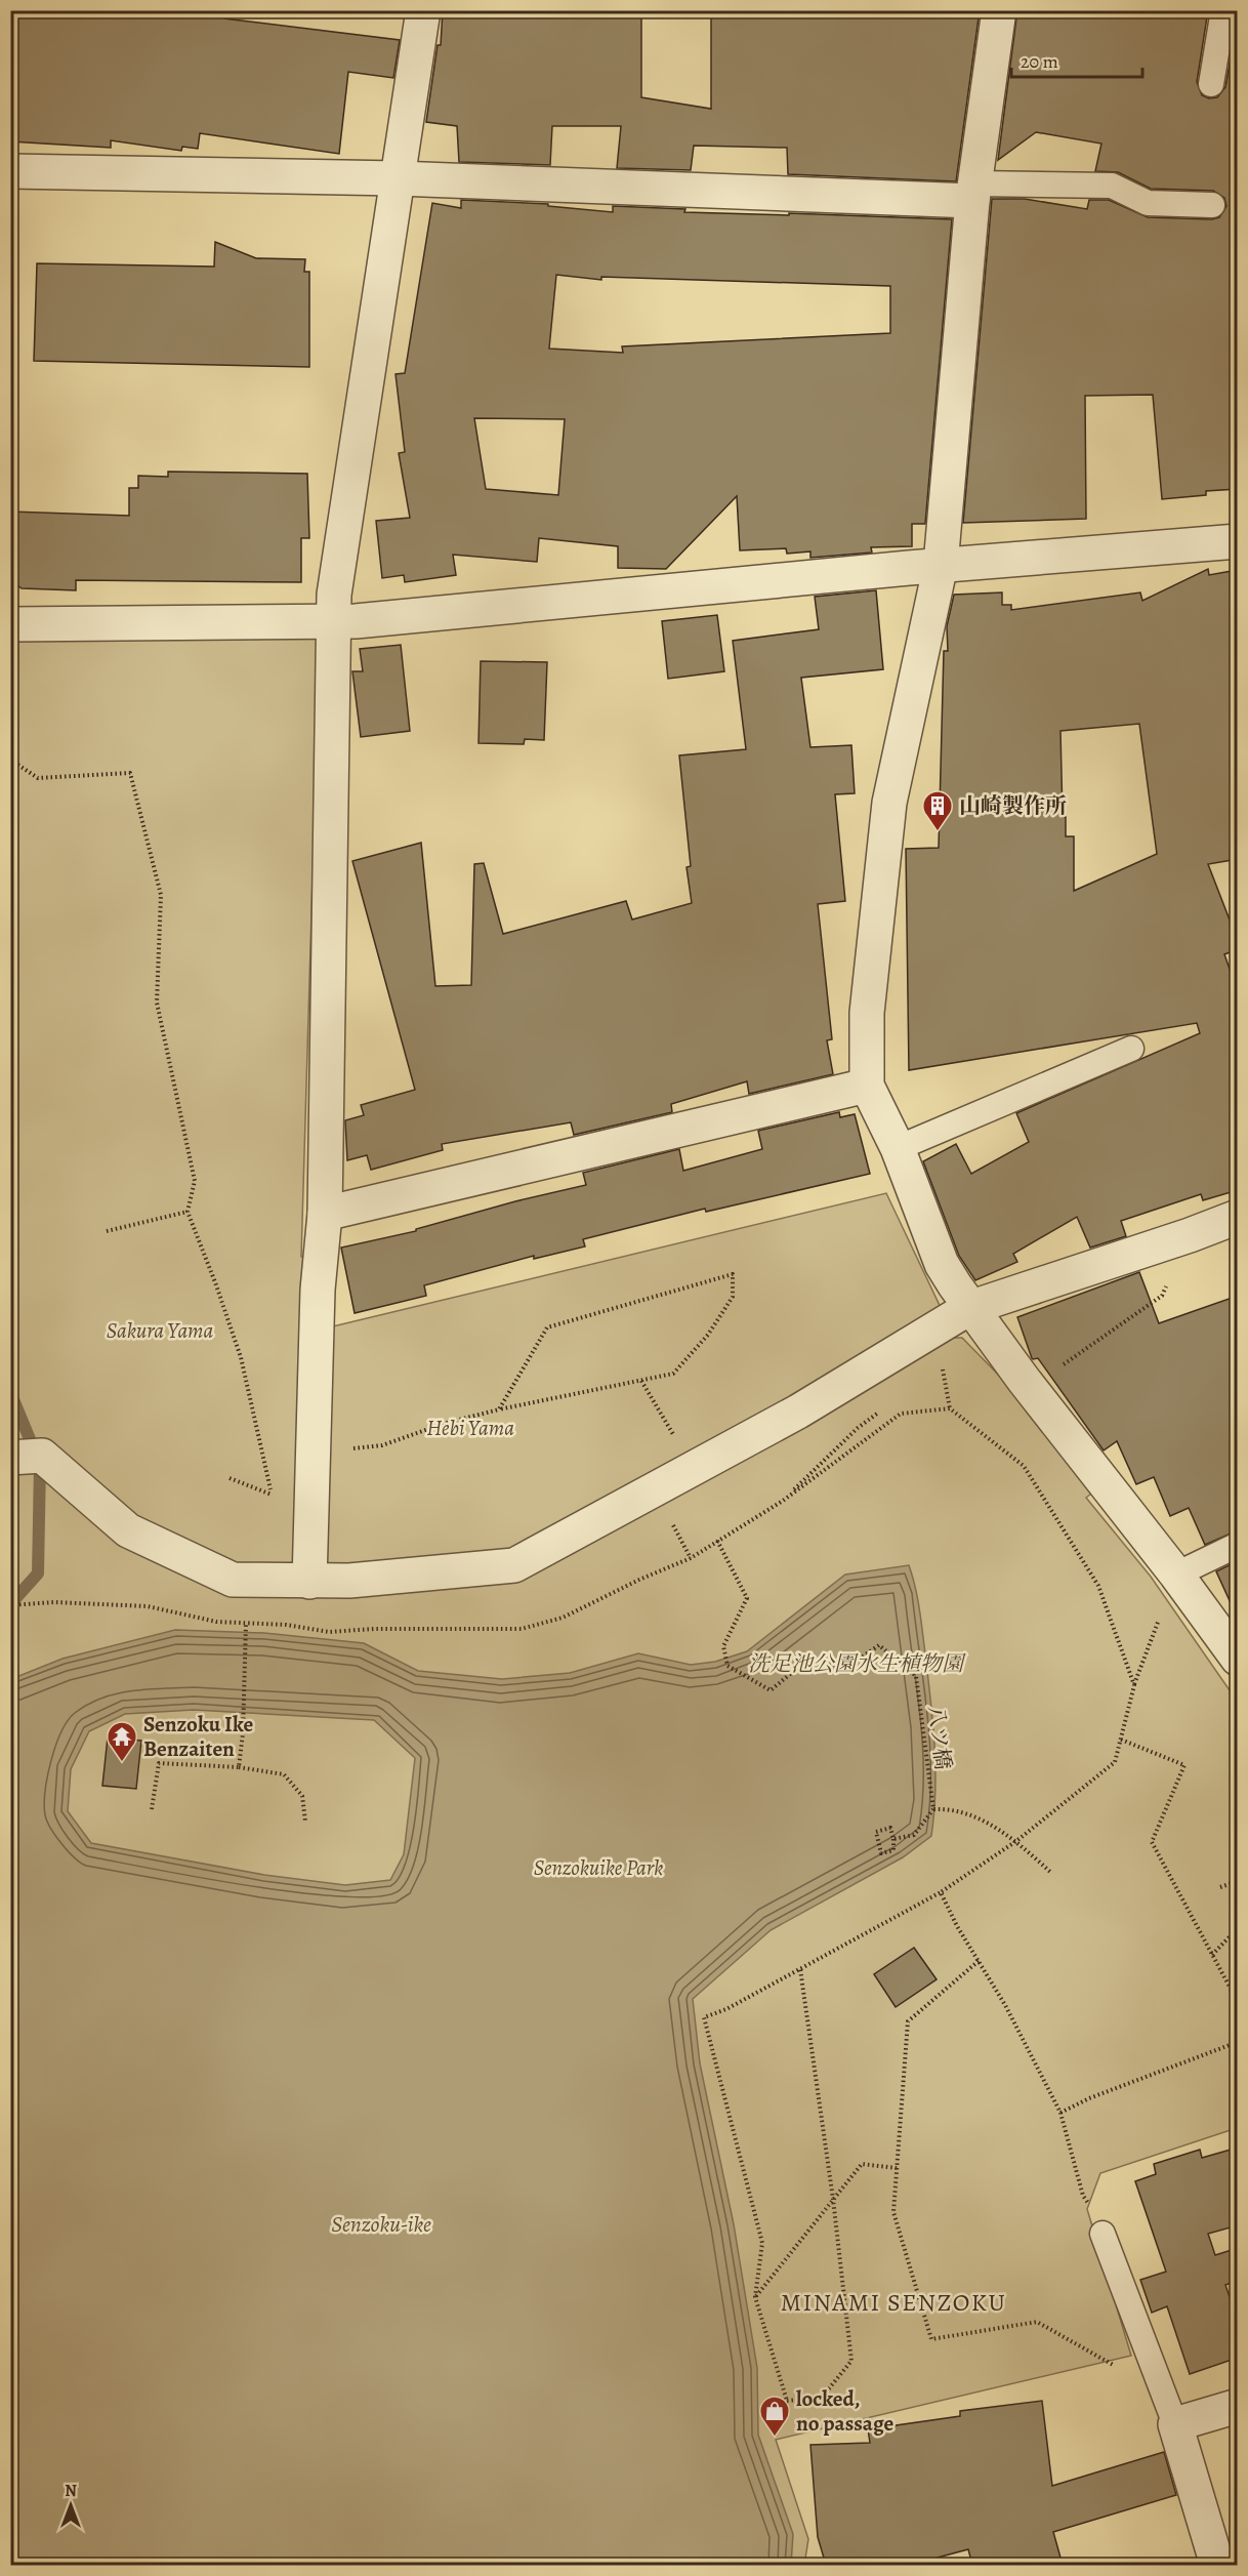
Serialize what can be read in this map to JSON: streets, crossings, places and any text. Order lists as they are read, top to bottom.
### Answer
{
  "streets": {
    "path": ["八ツ橋"]
  },
  "districts": ["MINAMI SENZOKU"],
  "water": ["Senzoku-ike"],
  "parks": [
    "Sakura Yama",
    "Hebi Yama",
    "洗足池公園水生植物園",
    "Senzokuike Park"
  ],
  "places": {
    "building": ["山崎製作所"],
    "temple": ["Senzoku Ike Benzaiten"],
    "shop": ["locked, no passage"]
  },
  "scale_bar": "20 m",
  "north": "top"
}
